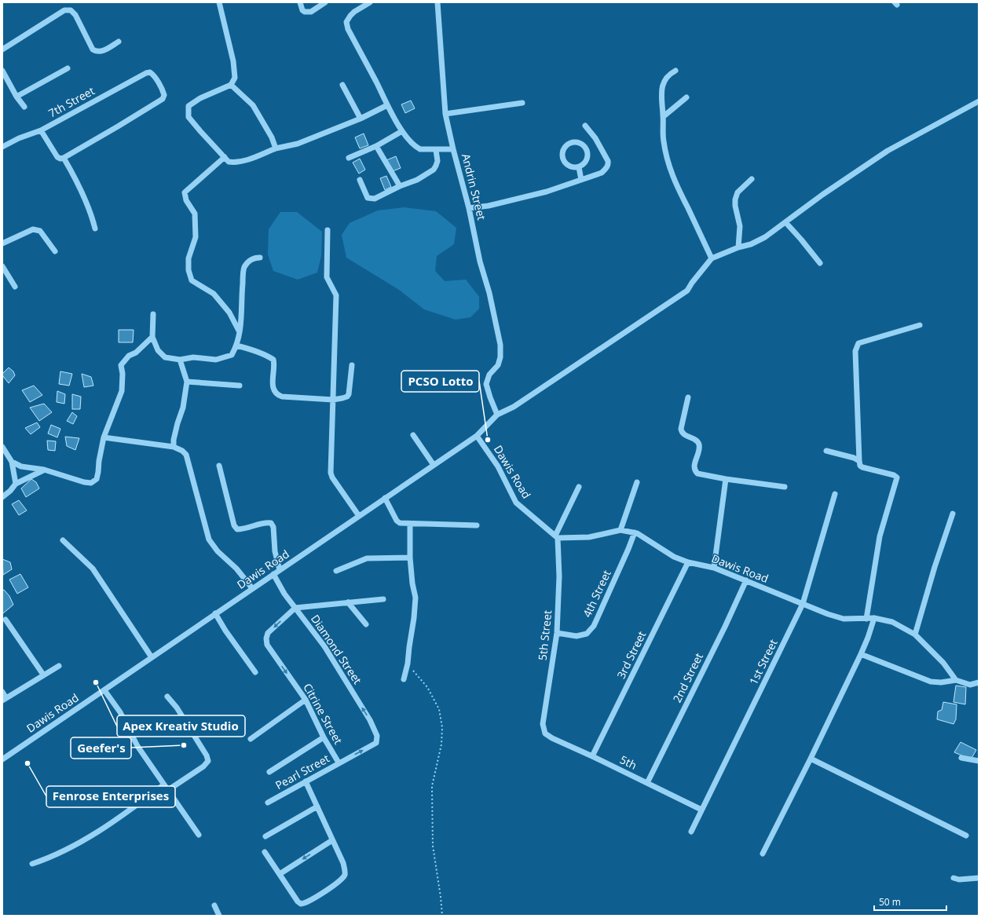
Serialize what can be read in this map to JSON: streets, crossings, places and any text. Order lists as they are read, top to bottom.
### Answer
{
  "streets": {
    "street": [
      "7th Street",
      "Andrin Street",
      "Dawis Road",
      "4th Street",
      "5th Street",
      "Diamond Street",
      "3rd Street",
      "1st Street",
      "2nd Street",
      "Citrine Street",
      "5th",
      "Pearl Street"
    ]
  },
  "crossings": [
    ["Dawis Road", "4th Street"],
    ["Dawis Road", "5th Street"],
    ["Dawis Road", "Diamond Street"],
    ["Dawis Road", "3rd Street"],
    ["Dawis Road", "1st Street"],
    ["Dawis Road", "2nd Street"],
    ["4th Street", "5th Street"],
    ["5th Street", "5th"],
    ["Diamond Street", "Citrine Street"],
    ["Diamond Street", "Pearl Street"],
    ["3rd Street", "5th"],
    ["1st Street", "5th"],
    ["2nd Street", "5th"],
    ["Citrine Street", "Pearl Street"]
  ],
  "one_way": ["Diamond Street"],
  "places": [
    "PCSO Lotto",
    "Apex Kreativ Studio",
    "Geefer's",
    "Fenrose Enterprises"
  ],
  "scale_bar": "50 m"
}
